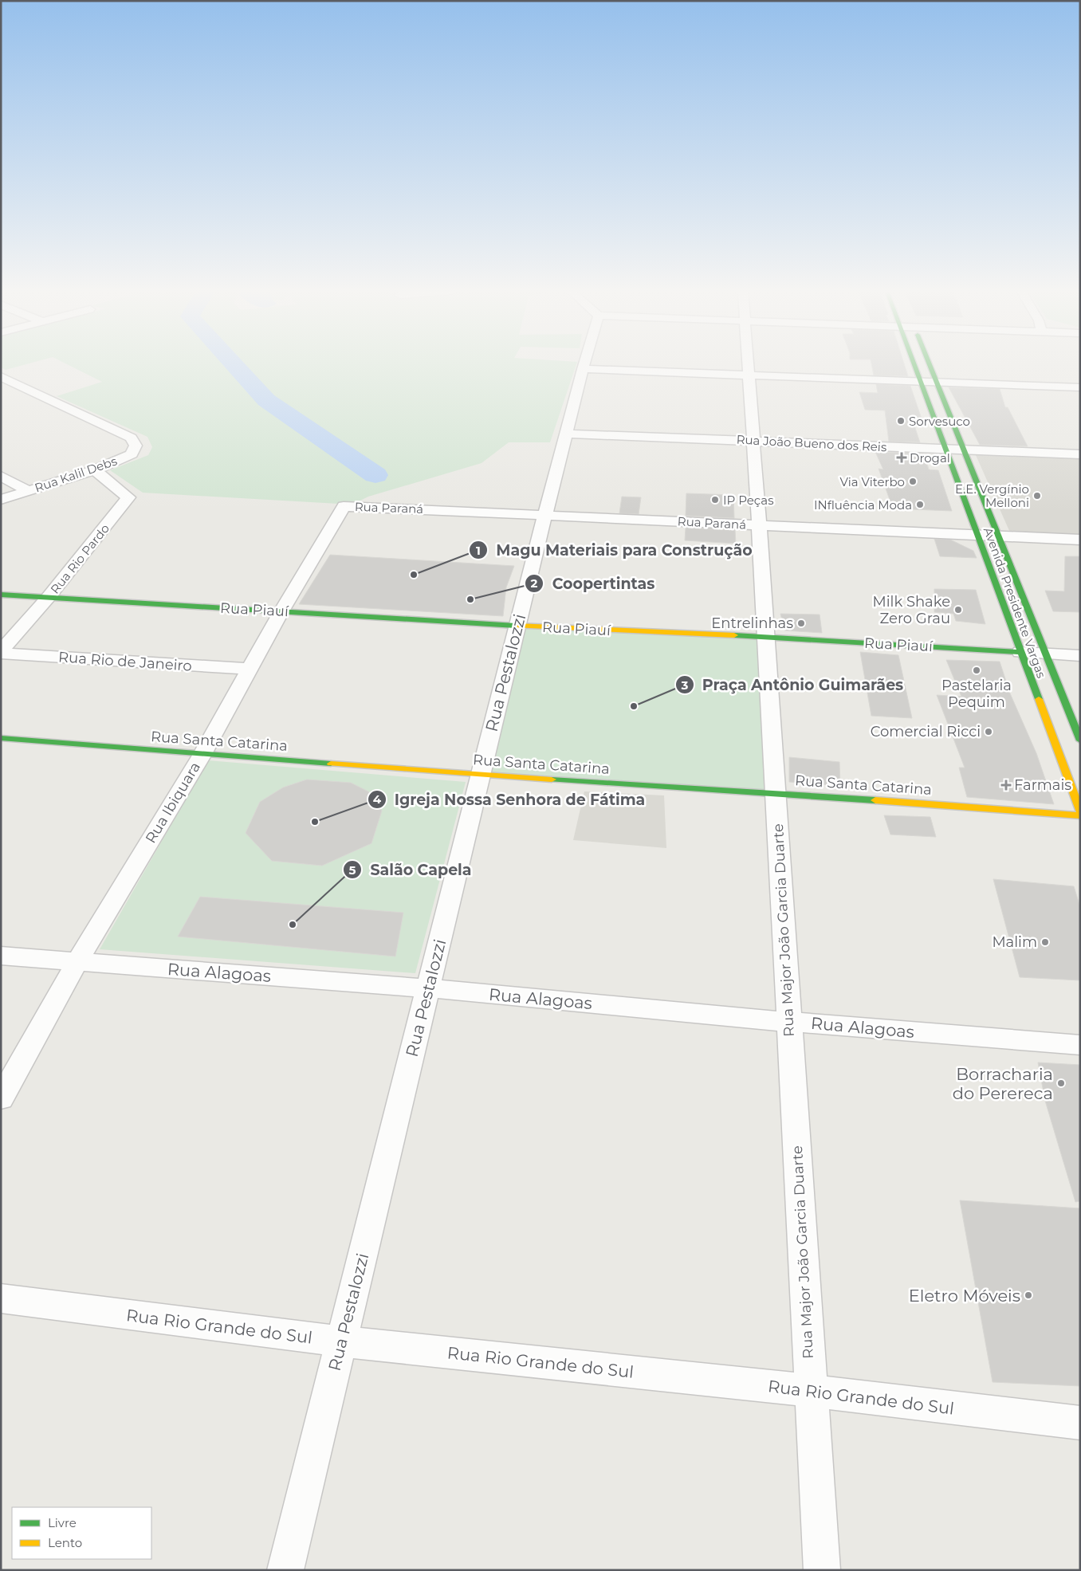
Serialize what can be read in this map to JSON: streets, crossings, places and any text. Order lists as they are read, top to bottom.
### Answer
{
  "streets": {
    "main road": ["Avenida Presidente Vargas", "Rua Piauí", "Rua Santa Catarina"],
    "street": [
      "Rua João Bueno dos Reis",
      "Rua Kalil Debs",
      "Rua Paraná",
      "Rua Rio Pardo",
      "Rua Rio de Janeiro",
      "Rua Pestalozzi",
      "Rua Ibiquara",
      "Rua Major João Garcia Duarte",
      "Rua Alagoas",
      "Rua Rio Grande do Sul"
    ]
  },
  "crossings": [
    ["Rua João Bueno dos Reis", "Avenida Presidente Vargas"],
    ["Rua João Bueno dos Reis", "Rua Pestalozzi"],
    ["Rua João Bueno dos Reis", "Rua Major João Garcia Duarte"],
    ["Rua Kalil Debs", "Rua Rio Pardo"],
    ["Rua Paraná", "Avenida Presidente Vargas"],
    ["Rua Paraná", "Rua Pestalozzi"],
    ["Rua Paraná", "Rua Ibiquara"],
    ["Rua Paraná", "Rua Major João Garcia Duarte"],
    ["Rua Rio Pardo", "Rua Piauí"],
    ["Rua Rio Pardo", "Rua Rio de Janeiro"],
    ["Avenida Presidente Vargas", "Rua Piauí"],
    ["Rua Piauí", "Rua Pestalozzi"],
    ["Rua Piauí", "Rua Ibiquara"],
    ["Rua Piauí", "Rua Major João Garcia Duarte"],
    ["Rua Rio de Janeiro", "Rua Ibiquara"],
    ["Rua Pestalozzi", "Rua Santa Catarina"],
    ["Rua Pestalozzi", "Rua Alagoas"],
    ["Rua Pestalozzi", "Rua Rio Grande do Sul"],
    ["Rua Santa Catarina", "Rua Ibiquara"],
    ["Rua Santa Catarina", "Rua Major João Garcia Duarte"],
    ["Rua Ibiquara", "Rua Alagoas"],
    ["Rua Major João Garcia Duarte", "Rua Alagoas"],
    ["Rua Major João Garcia Duarte", "Rua Rio Grande do Sul"]
  ],
  "places": {
    "other": [
      "Sorvesuco",
      "Via Viterbo",
      "E.E. Vergínio Melloni",
      "IP Peças",
      "INfluência Moda",
      "Magu Materiais para Construção",
      "Coopertintas",
      "Milk Shake Zero Grau",
      "Entrelinhas",
      "Pastelaria Pequim",
      "Praça Antônio Guimarães",
      "Comercial Ricci",
      "Igreja Nossa Senhora de Fátima",
      "Salão Capela",
      "Malim",
      "Borracharia do Perereca",
      "Eletro Móveis"
    ],
    "health": ["Drogal", "Farmais"]
  },
  "legend": ["Livre", "Lento"]
}
